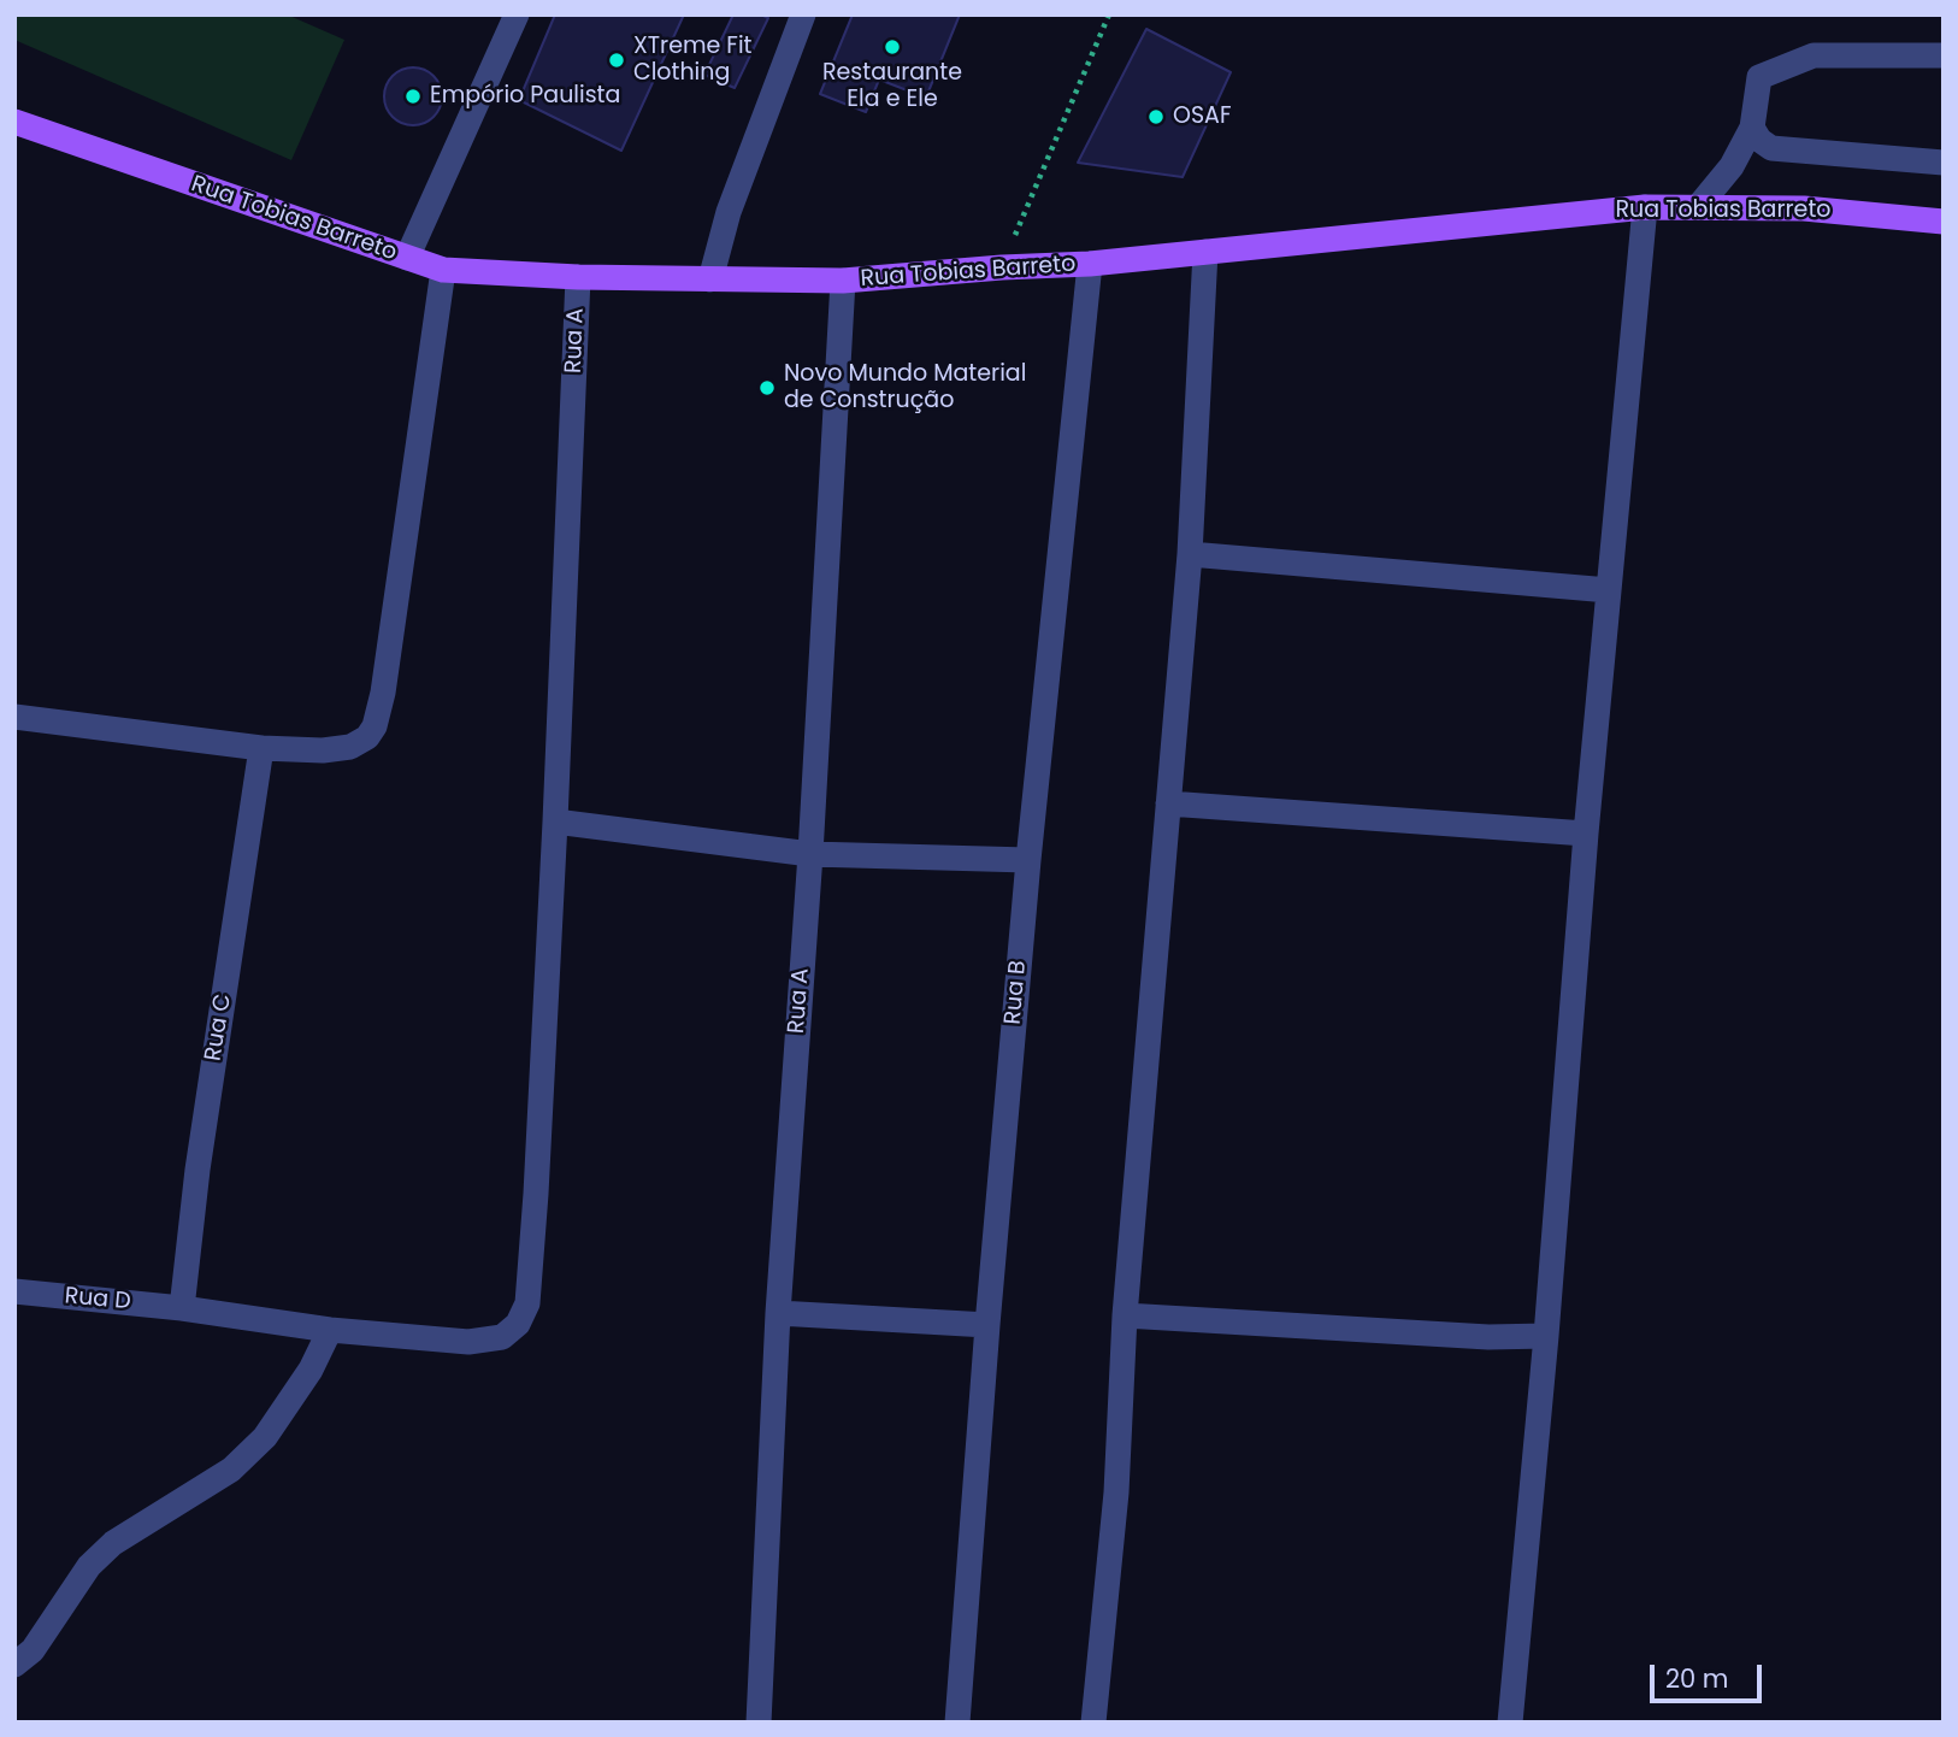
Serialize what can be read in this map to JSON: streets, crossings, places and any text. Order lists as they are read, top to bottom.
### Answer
{
  "streets": {
    "main road": ["Rua Tobias Barreto"],
    "street": [
      "Rua A",
      "Rua B",
      "Rua C",
      "Rua D"
    ]
  },
  "crossings": [
    ["Rua Tobias Barreto", "Rua A"],
    ["Rua Tobias Barreto", "Rua B"],
    ["Rua A", "Rua C"],
    ["Rua A", "Rua D"],
    ["Rua C", "Rua D"]
  ],
  "places": [
    "Restaurante Ela e Ele",
    "XTreme Fit Clothing",
    "Empório Paulista",
    "OSAF",
    "Novo Mundo Material de Construção"
  ],
  "scale_bar": "20 m"
}
